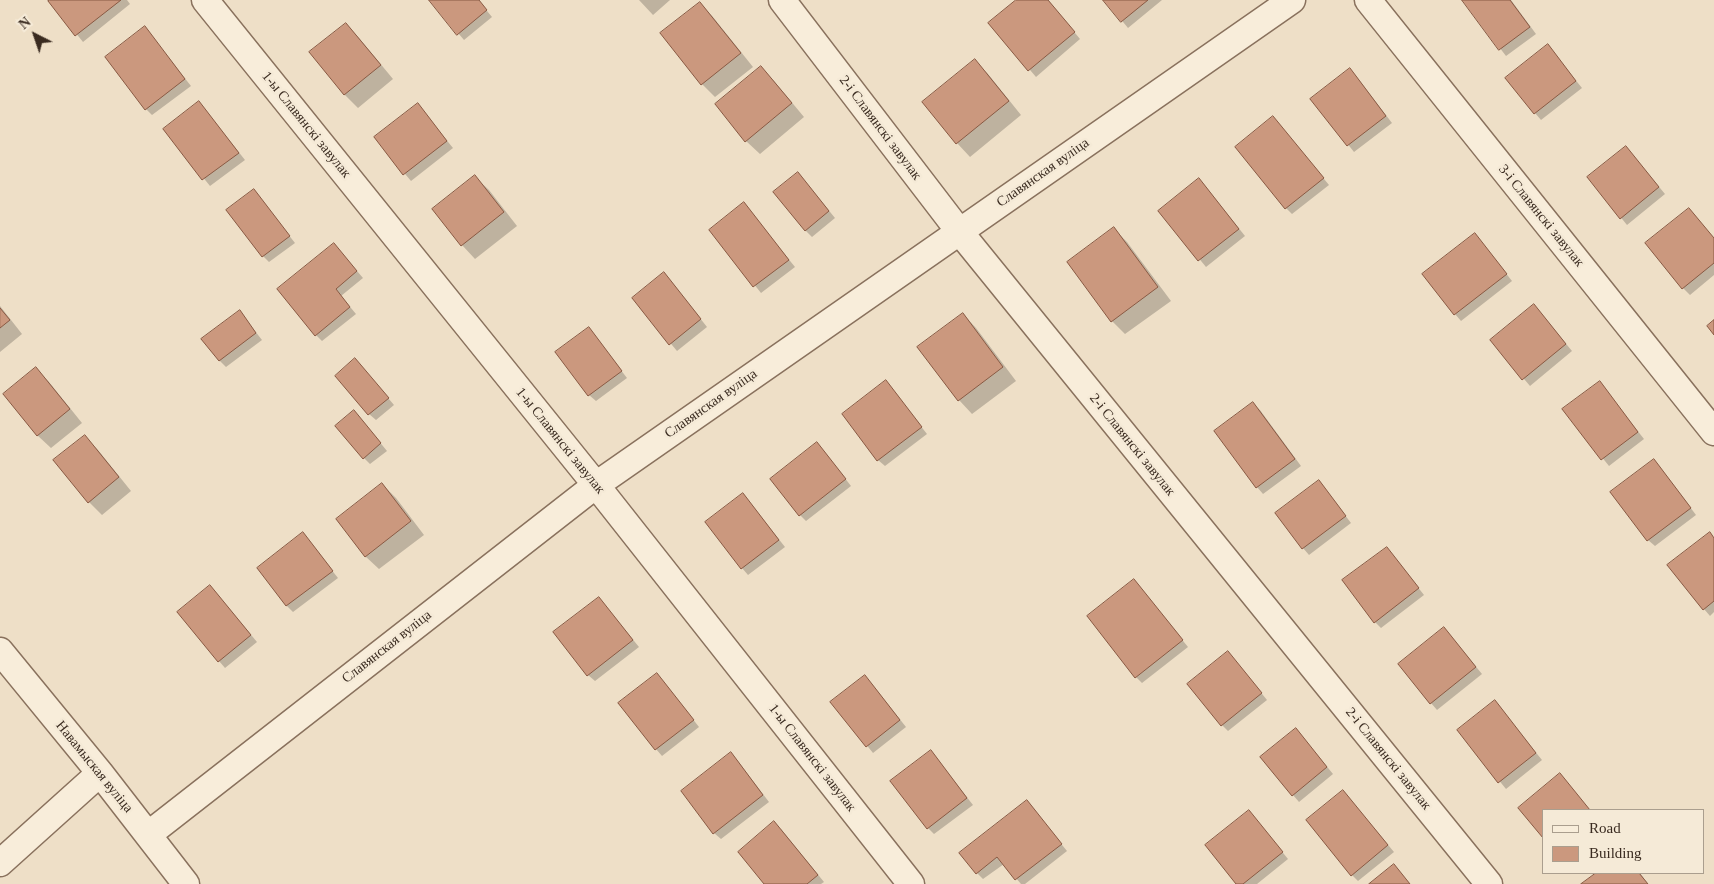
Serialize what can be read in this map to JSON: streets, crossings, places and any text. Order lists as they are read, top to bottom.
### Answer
{
  "streets": {
    "street": [
      "1-ы Славянскі завулак",
      "2-і Славянскі завулак",
      "Славянская вуліца",
      "3-і Славянскі завулак",
      "Навамыская вуліца"
    ]
  },
  "crossings": [
    ["1-ы Славянскі завулак", "Славянская вуліца"],
    ["2-і Славянскі завулак", "Славянская вуліца"],
    ["Славянская вуліца", "Навамыская вуліца"]
  ],
  "legend": ["Road", "Building"],
  "north": "top left"
}
